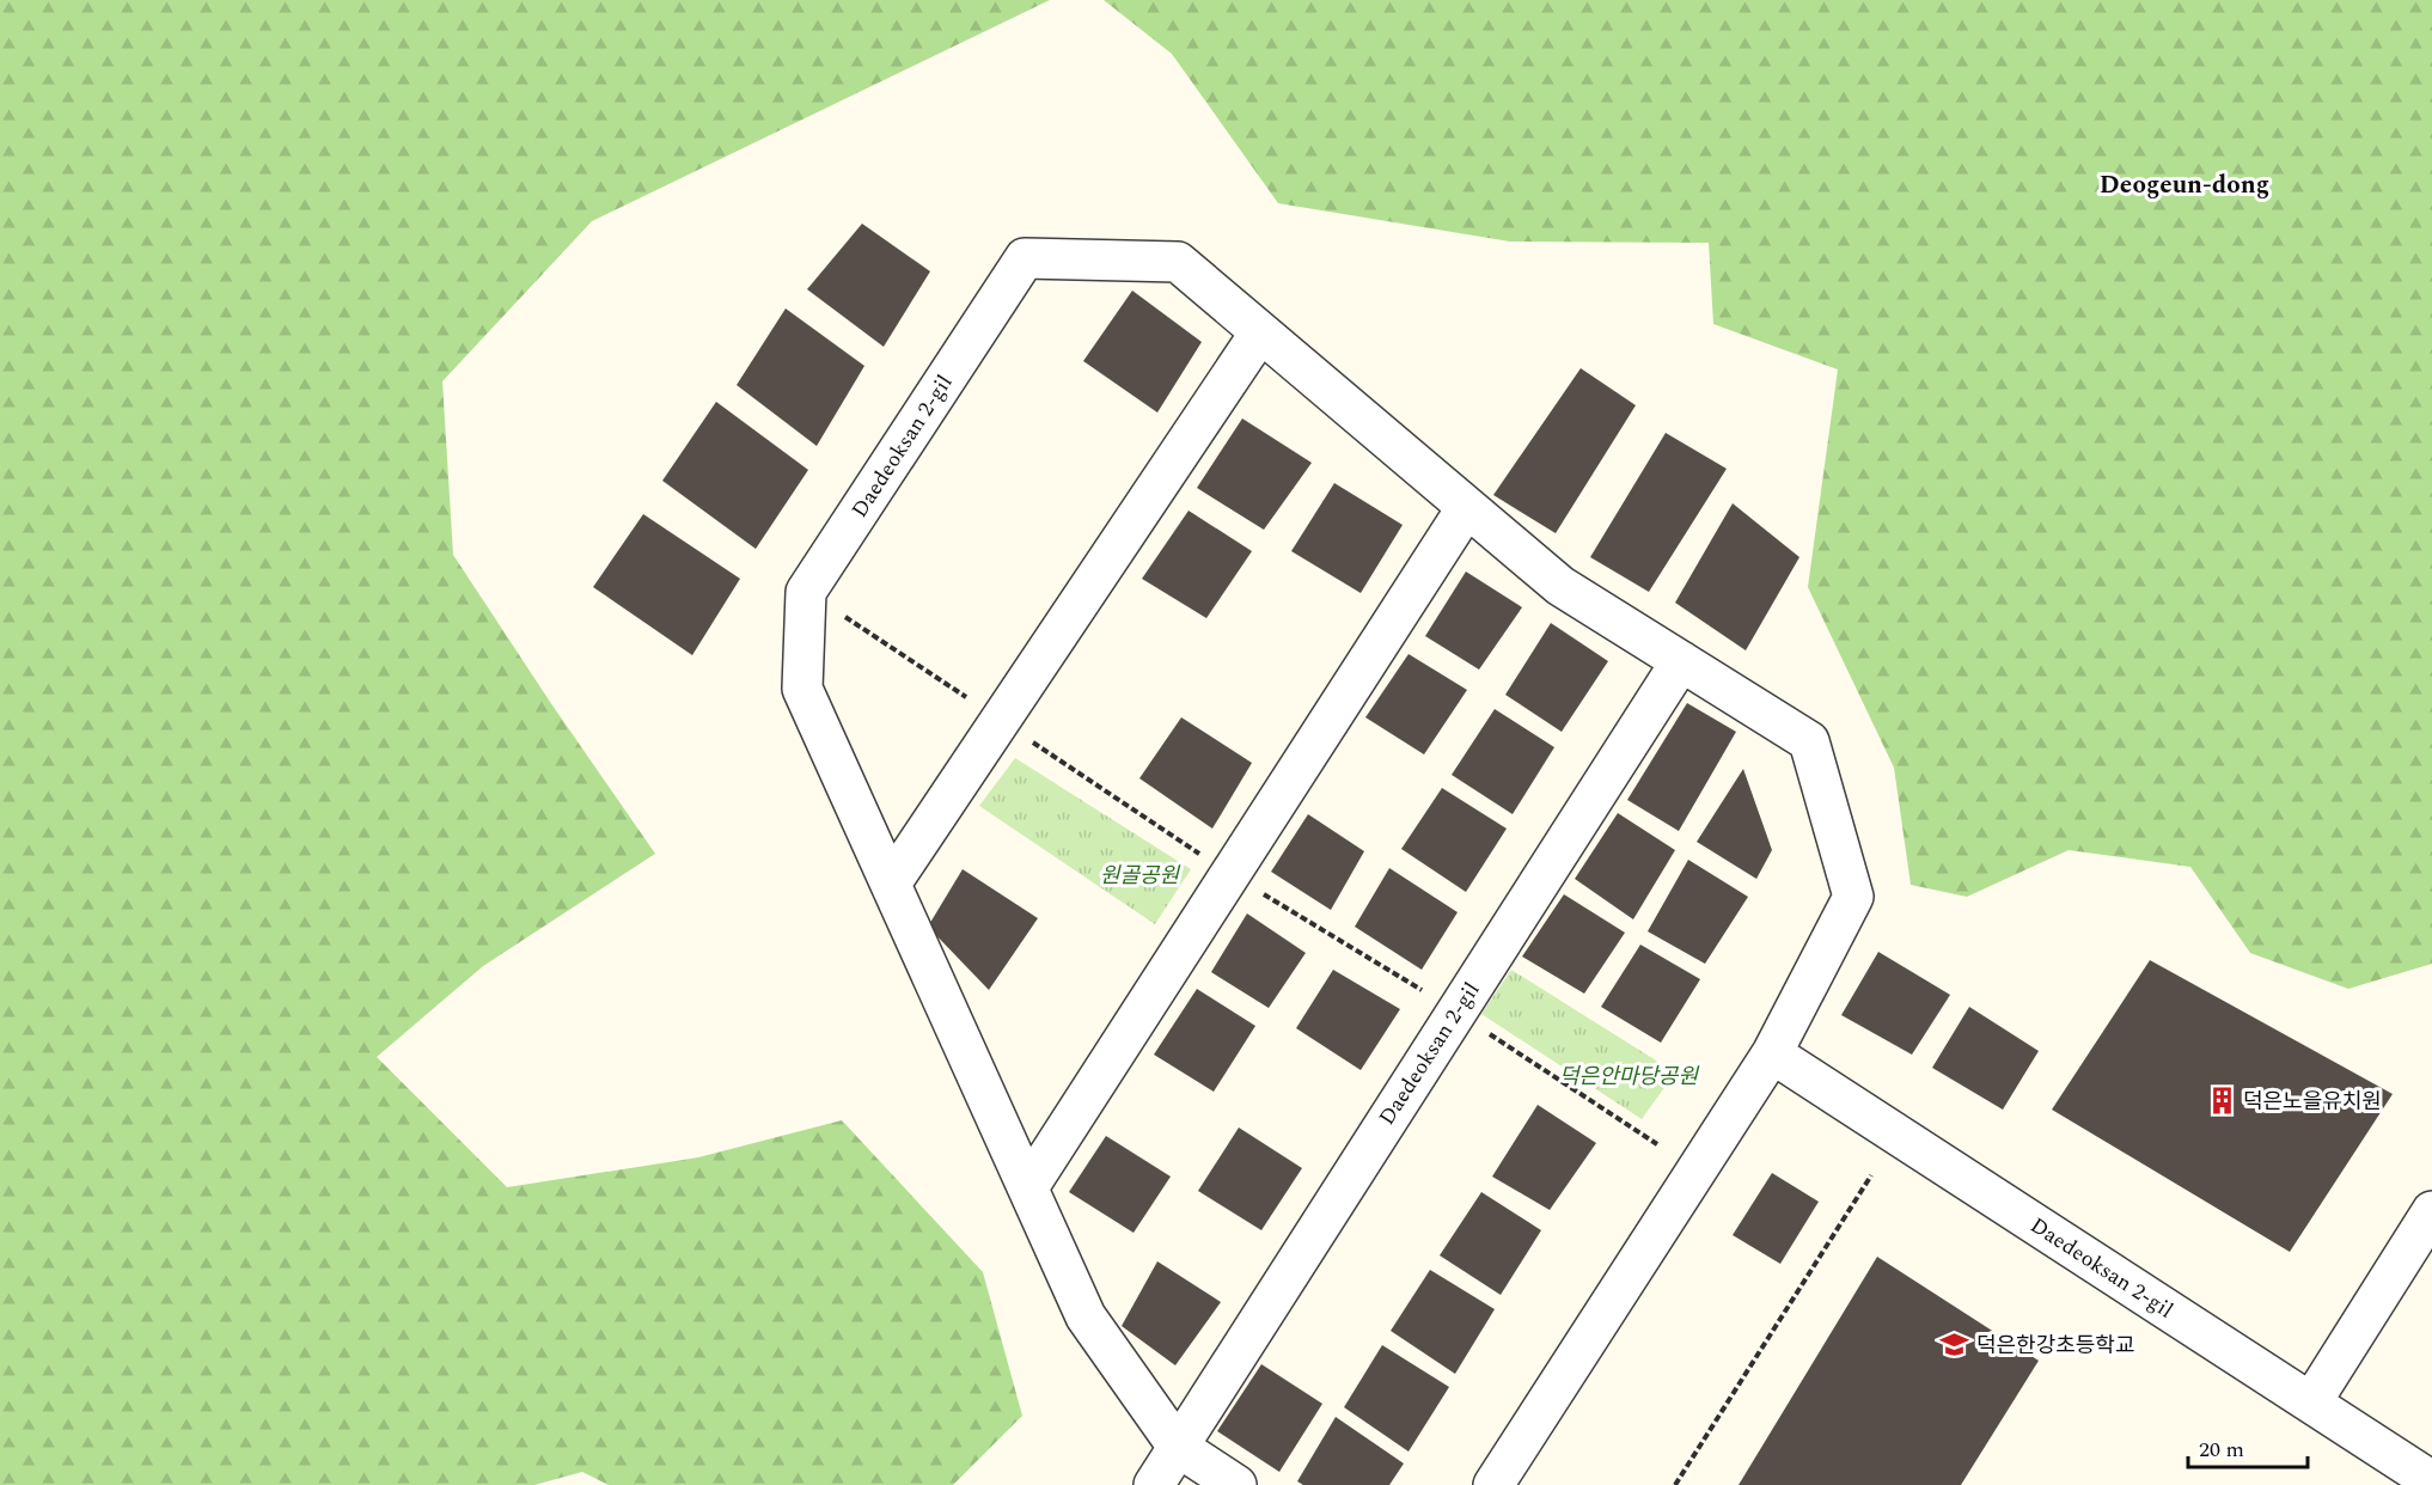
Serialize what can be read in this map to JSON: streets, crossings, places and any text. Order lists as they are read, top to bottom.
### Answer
{
  "streets": {
    "street": ["Daedeoksan 2-gil"]
  },
  "districts": ["Deogeun-dong"],
  "parks": ["원골공원", "덕은안마당공원"],
  "places": {
    "building": ["덕은노을유치원"],
    "school or university": ["덕은한강초등학교"]
  },
  "scale_bar": "20 m"
}
